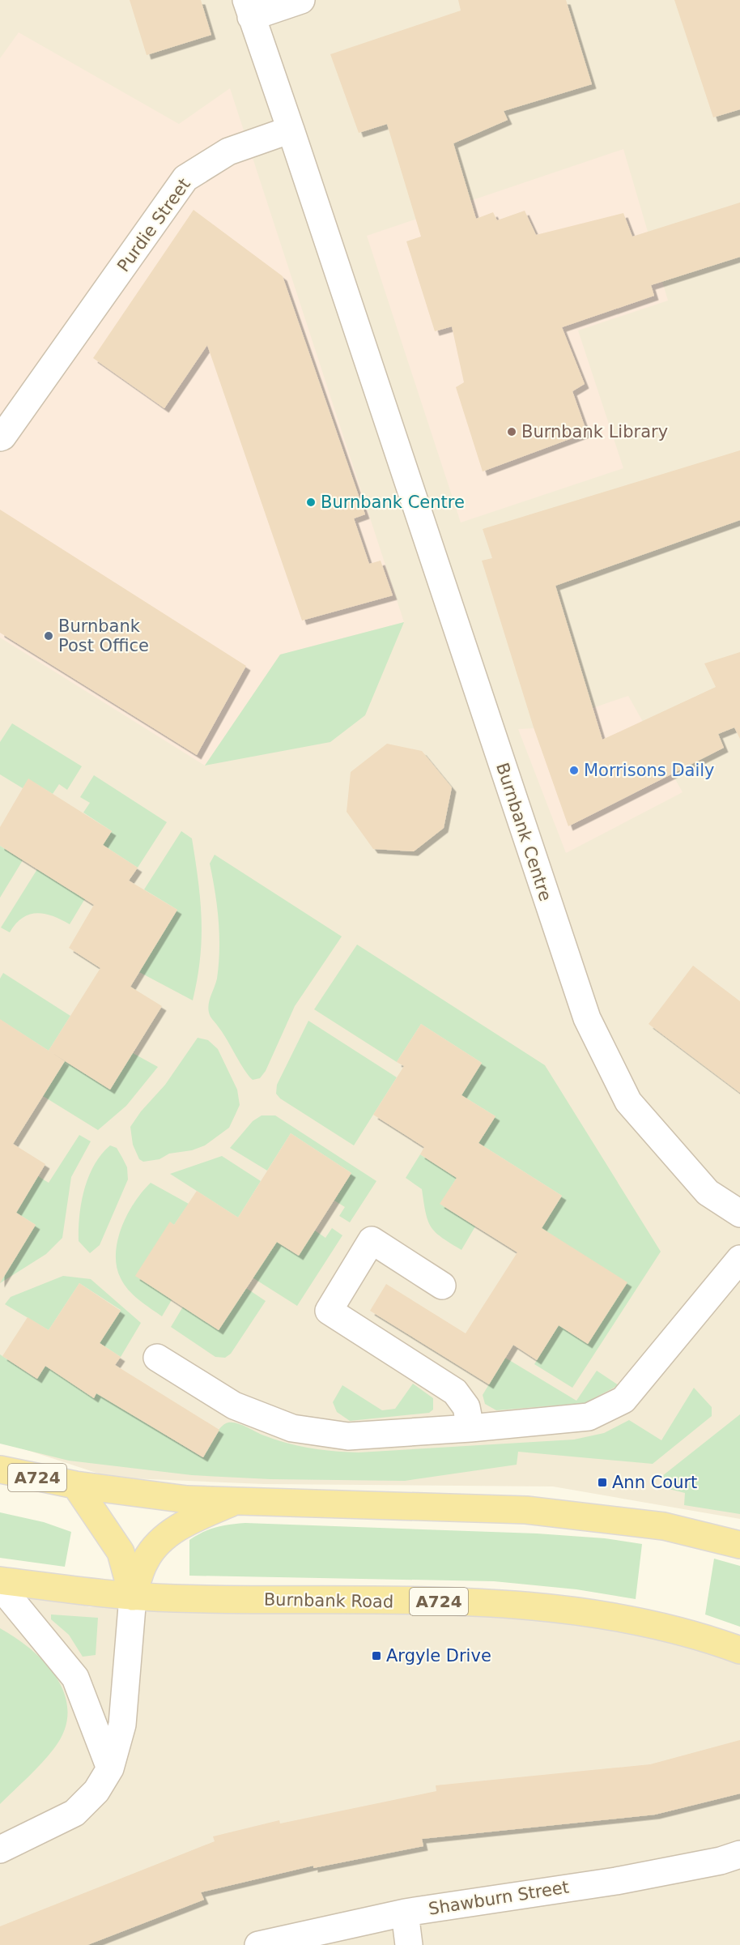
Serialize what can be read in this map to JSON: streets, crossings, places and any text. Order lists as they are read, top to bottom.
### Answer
{
  "streets": {
    "main road": ["A724", "Burnbank Road"],
    "street": ["Purdie Street", "Burnbank Centre", "Shawburn Street"]
  },
  "crossings": [
    ["Purdie Street", "Burnbank Centre"],
    ["A724", "Burnbank Road"]
  ],
  "places": {
    "other": [
      "Burnbank Library",
      "Burnbank Centre",
      "Burnbank Post Office",
      "Morrisons Daily"
    ],
    "transit": ["Ann Court", "Argyle Drive"]
  }
}
